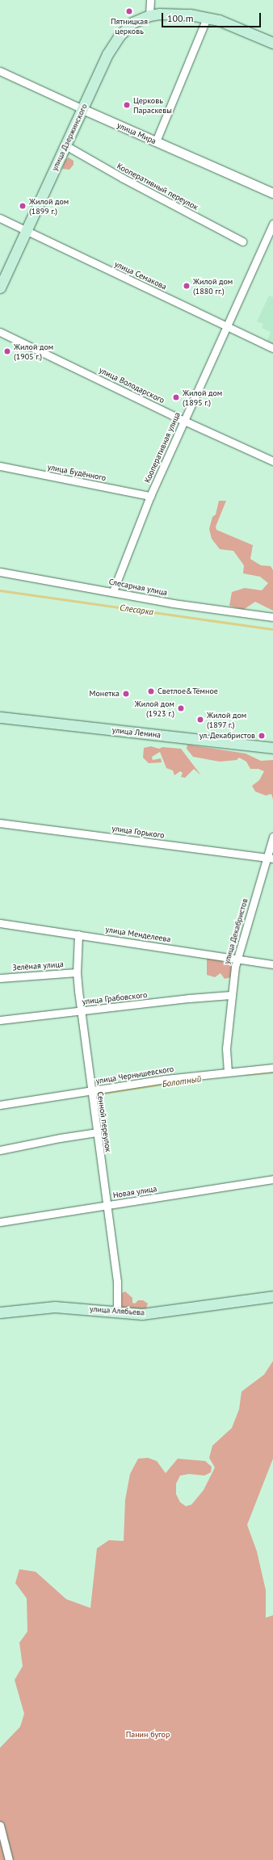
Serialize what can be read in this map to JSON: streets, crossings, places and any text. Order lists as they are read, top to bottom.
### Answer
{
  "streets": {
    "main road": ["улица Дзержинского", "улица Ленина", "улица Алябьева"],
    "street": [
      "улица Мира",
      "Кооперативный переулок",
      "улица Семакова",
      "улица Володарского",
      "Кооперативная улица",
      "улица Будённого",
      "Слесарная улица",
      "улица Горького",
      "улица Декабристов",
      "улица Менделеева",
      "Зелёная улица",
      "улица Грабовского",
      "улица Чернышевского",
      "Сенной переулок",
      "Новая улица"
    ]
  },
  "crossings": [
    ["улица Мира", "улица Дзержинского"],
    ["улица Дзержинского", "Кооперативный переулок"],
    ["улица Дзержинского", "улица Семакова"],
    ["улица Семакова", "Кооперативная улица"],
    ["улица Володарского", "Кооперативная улица"],
    ["Кооперативная улица", "улица Будённого"],
    ["Кооперативная улица", "Слесарная улица"],
    ["улица Горького", "улица Декабристов"],
    ["улица Декабристов", "улица Менделеева"],
    ["улица Декабристов", "улица Грабовского"],
    ["улица Декабристов", "улица Чернышевского"],
    ["улица Менделеева", "Сенной переулок"],
    ["Зелёная улица", "Сенной переулок"],
    ["улица Грабовского", "Сенной переулок"],
    ["улица Чернышевского", "Сенной переулок"],
    ["Сенной переулок", "Новая улица"],
    ["Сенной переулок", "улица Алябьева"]
  ],
  "water": ["Слесарка", "Болотный"],
  "parks": ["Панин бугор"],
  "places": [
    "Пятницкая церковь",
    "Церковь Параскевы",
    "Жилой дом (1899 г.)",
    "Жилой дом (1880 гг.)",
    "Жилой дом (1905 г.)",
    "Жилой дом (1895 г.)",
    "Светлое&Тёмное",
    "Монетка",
    "Жилой дом (1923 г.)",
    "Жилой дом (1897 г.)",
    "ул. Декабристов"
  ],
  "scale_bar": "100 m"
}
